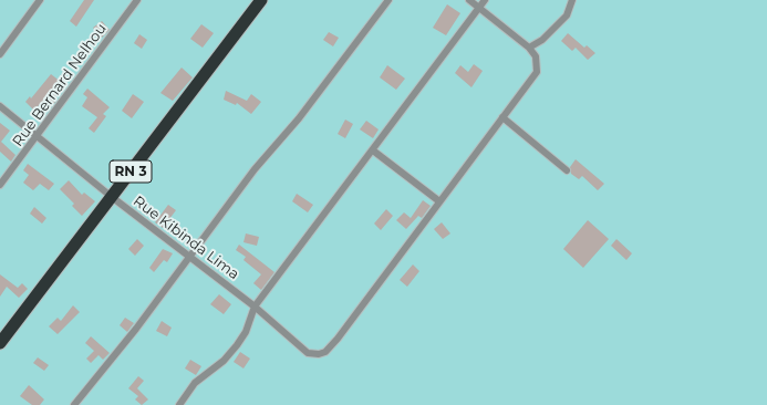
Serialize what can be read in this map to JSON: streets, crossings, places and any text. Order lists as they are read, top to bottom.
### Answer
{
  "streets": {
    "highway": ["RN 3"],
    "street": ["Rue Bernard Nelhou", "Rue Kibinda Lima"]
  },
  "crossings": [
    ["Rue Bernard Nelhou", "Rue Kibinda Lima"],
    ["RN 3", "Rue Kibinda Lima"]
  ]
}
